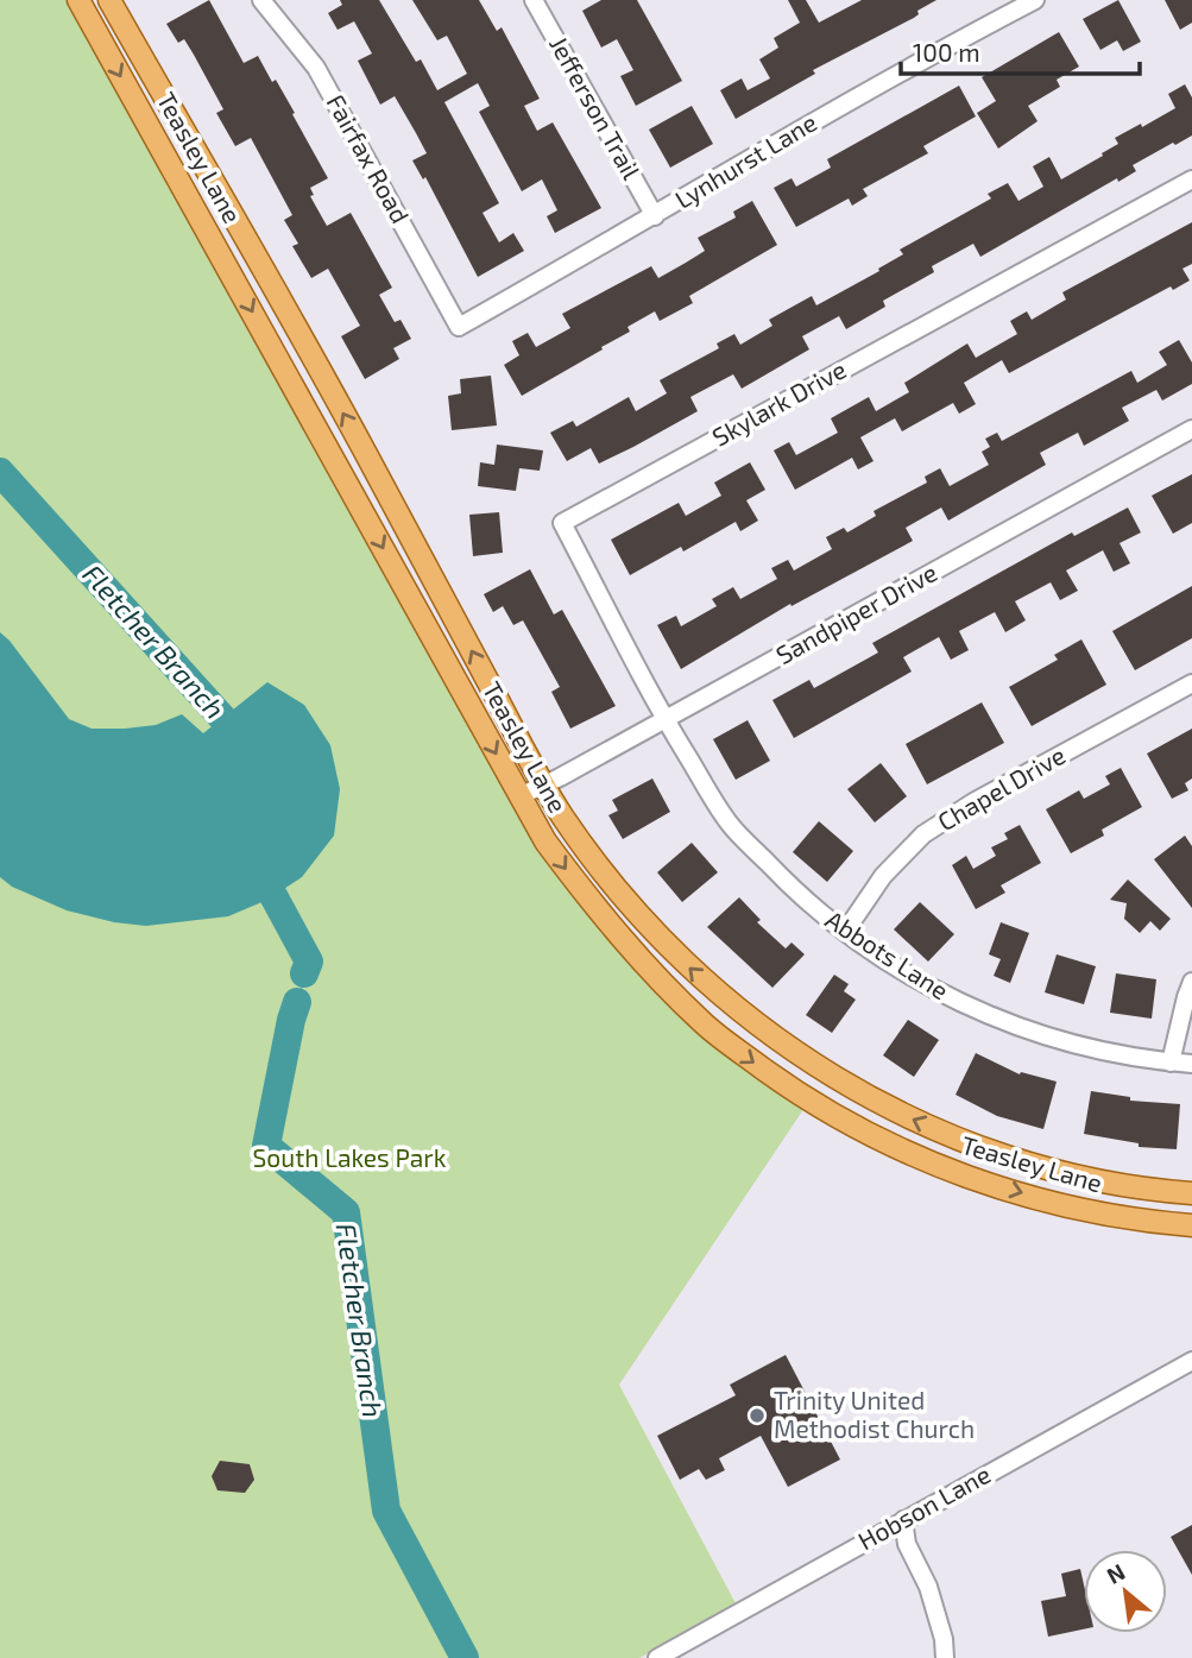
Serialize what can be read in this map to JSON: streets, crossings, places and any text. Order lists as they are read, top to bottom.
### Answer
{
  "streets": {
    "main road": ["Teasley Lane"],
    "street": [
      "Jefferson Trail",
      "Fairfax Road",
      "Lynhurst Lane",
      "Skylark Drive",
      "Sandpiper Drive",
      "Chapel Drive",
      "Abbots Lane",
      "Hobson Lane"
    ]
  },
  "crossings": [
    ["Jefferson Trail", "Lynhurst Lane"],
    ["Teasley Lane", "Sandpiper Drive"],
    ["Fairfax Road", "Lynhurst Lane"],
    ["Skylark Drive", "Sandpiper Drive"],
    ["Skylark Drive", "Abbots Lane"],
    ["Sandpiper Drive", "Abbots Lane"],
    ["Chapel Drive", "Abbots Lane"]
  ],
  "water": ["Fletcher Branch"],
  "parks": ["South Lakes Park"],
  "places": ["Trinity United Methodist Church"],
  "scale_bar": "100 m",
  "north": "top left"
}
